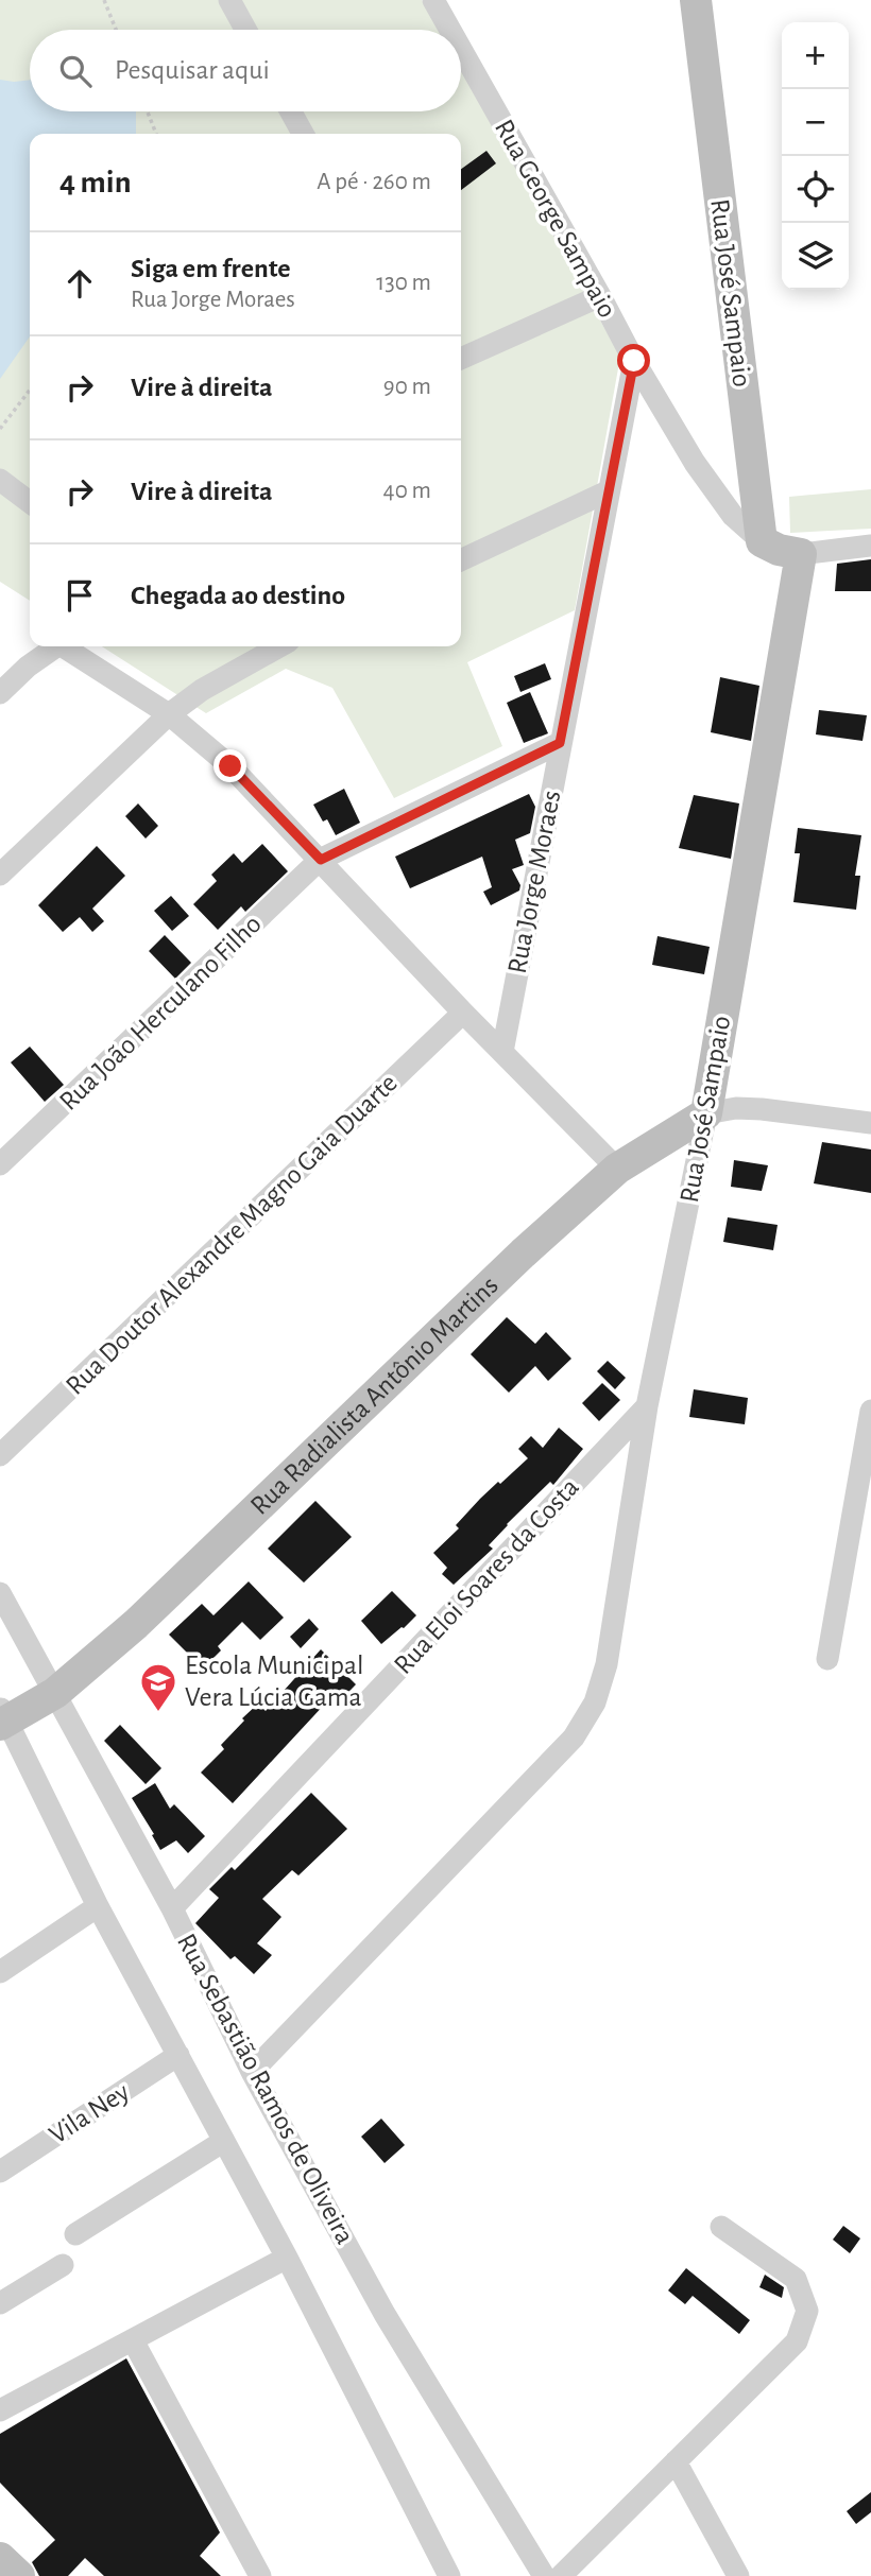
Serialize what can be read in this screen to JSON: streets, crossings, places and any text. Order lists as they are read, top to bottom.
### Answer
{
  "streets": {
    "street": [
      "Rua George Sampaio",
      "Rua José Sampaio",
      "Rua Jorge Moraes",
      "Rua João Herculano Filho",
      "Rua Doutor Alexandre Magno Gaia Duarte",
      "Rua Radialista Antônio Martins",
      "Rua Eloi Soares da Costa",
      "Rua Sebastião Ramos de Oliveira",
      "Vila Ney"
    ]
  },
  "crossings": [
    ["Rua George Sampaio", "Rua José Sampaio"],
    ["Rua George Sampaio", "Rua Jorge Moraes"],
    ["Rua José Sampaio", "Rua Radialista Antônio Martins"],
    ["Rua José Sampaio", "Rua Eloi Soares da Costa"],
    ["Rua José Sampaio", "Rua Sebastião Ramos de Oliveira"],
    ["Rua Jorge Moraes", "Rua João Herculano Filho"],
    ["Rua Radialista Antônio Martins", "Rua Sebastião Ramos de Oliveira"],
    ["Rua Eloi Soares da Costa", "Rua Sebastião Ramos de Oliveira"]
  ],
  "places": {
    "school or university": ["Escola Municipal Vera Lúcia Gama"]
  },
  "page": {
    "map_buttons": ["+", "−"],
    "search": "Pesquisar aqui",
    "heading": ["4 min", "A pé · 260 m"],
    "list": [
      ["Siga em frente", "Rua Jorge Moraes", "130 m"],
      ["Vire à direita", "90 m"],
      ["Vire à direita", "40 m"],
      "Chegada ao destino"
    ]
  }
}
